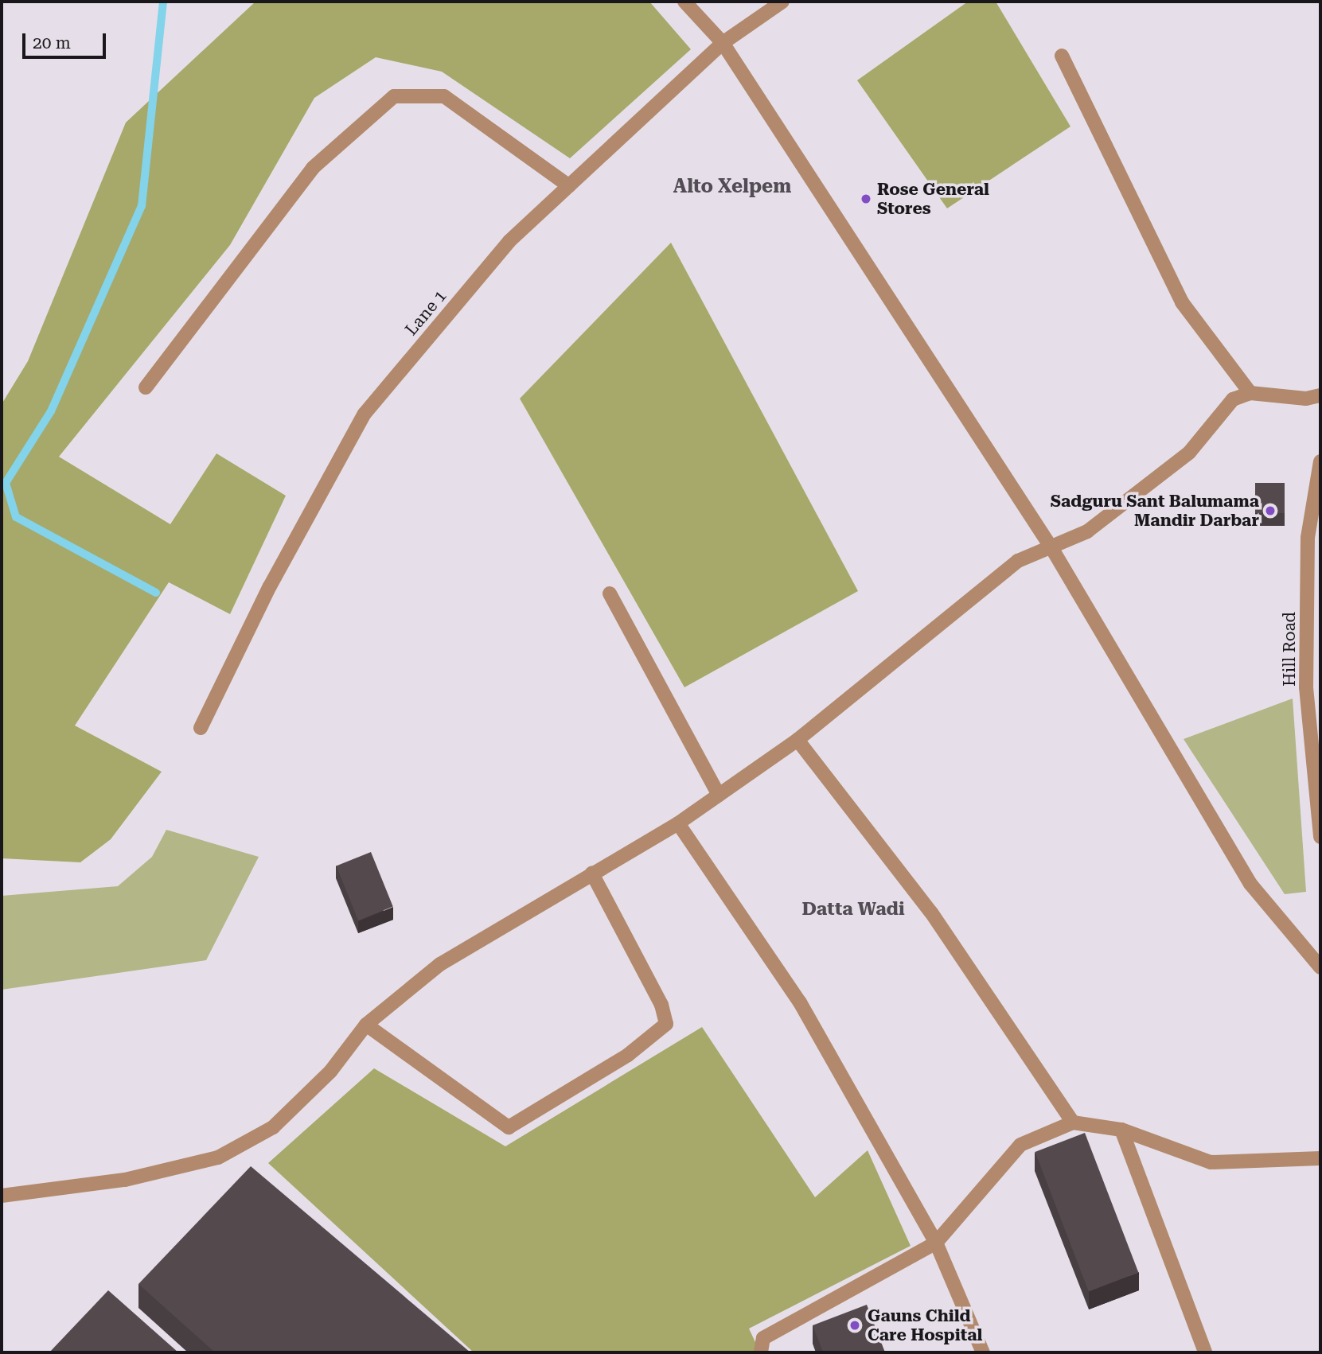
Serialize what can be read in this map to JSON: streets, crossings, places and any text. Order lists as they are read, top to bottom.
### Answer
{
  "streets": {
    "street": ["Lane 1", "Hill Road"]
  },
  "districts": ["Alto Xelpem", "Datta Wadi"],
  "places": ["Rose General Stores", "Sadguru Sant Balumama Mandir Darbar", "Gauns Child Care Hospital"],
  "scale_bar": "20 m"
}
